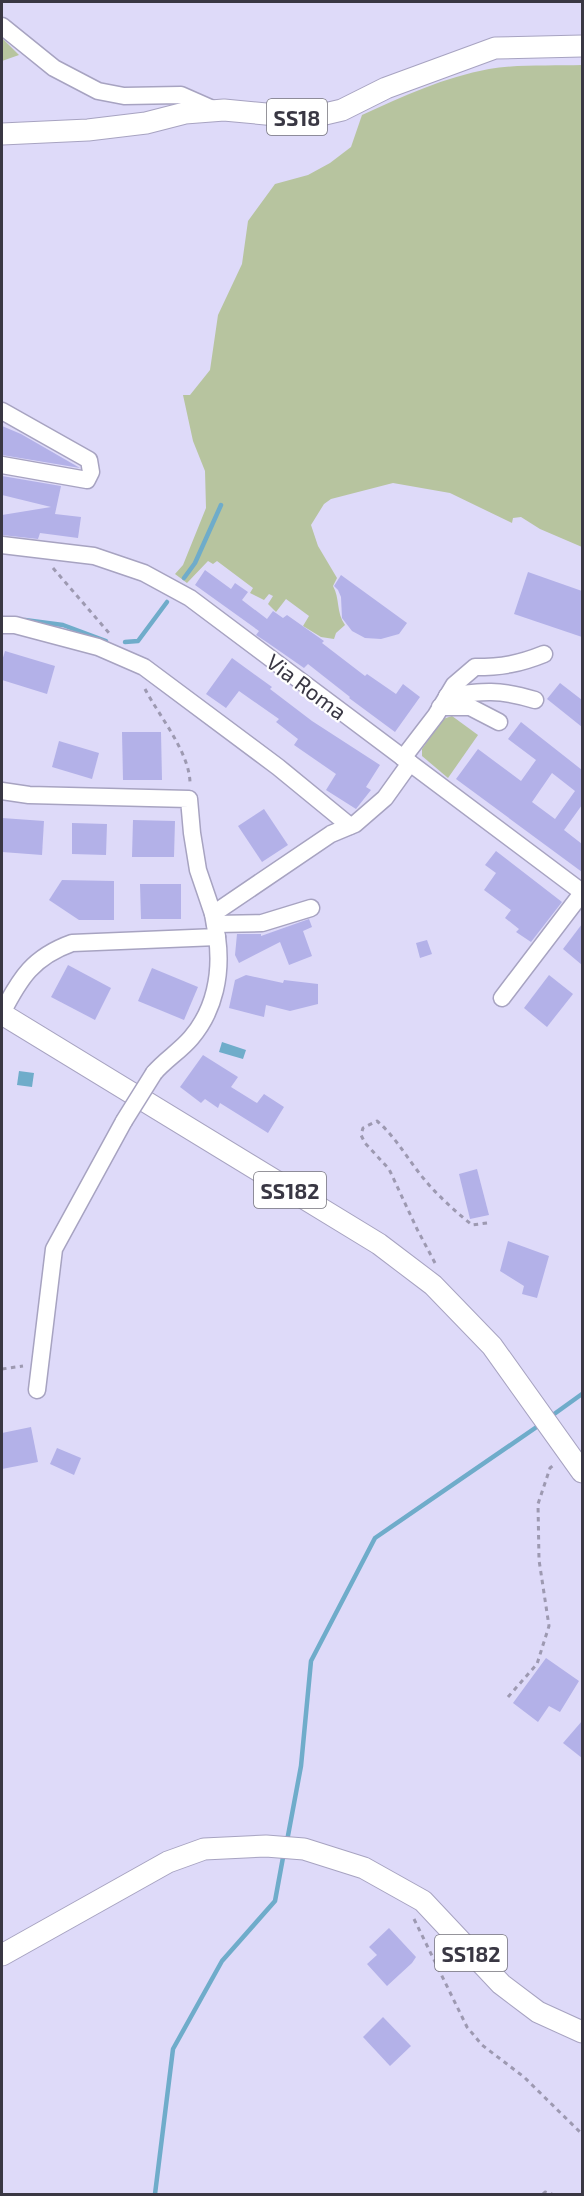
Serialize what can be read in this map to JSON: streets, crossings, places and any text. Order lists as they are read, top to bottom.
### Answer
{
  "streets": {
    "main road": ["SS18", "SS182"],
    "street": ["Via Roma"]
  }
}
